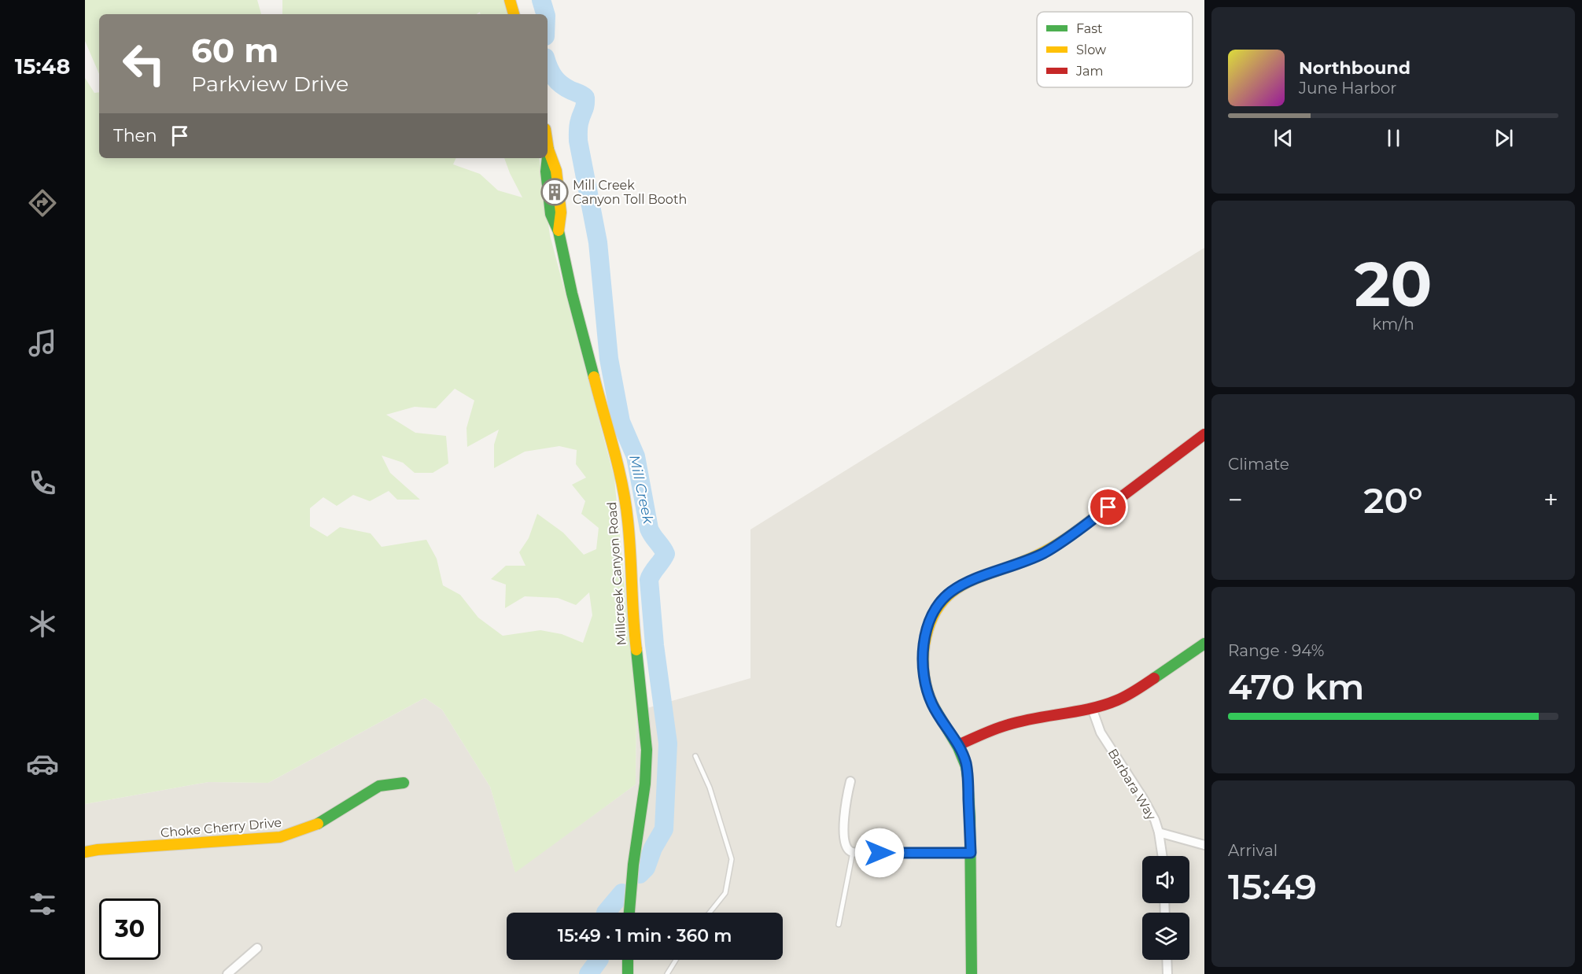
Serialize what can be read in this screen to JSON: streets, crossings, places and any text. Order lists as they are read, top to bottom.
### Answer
{
  "streets": {
    "street": ["Millcreek Canyon Road", "Barbara Way", "Choke Cherry Drive"]
  },
  "water": ["Mill Creek"],
  "places": {
    "building": ["Mill Creek Canyon Toll Booth"]
  },
  "legend": ["Fast", "Slow", "Jam"],
  "page": {
    "tabs": "15:48",
    "turn": ["60 m", "Parkview Drive"],
    "song": ["Northbound", "June Harbor"],
    "then": "Then",
    "tile": [
      ["20", "km/h"],
      "Climate",
      ["Range · 94%", "470 km"],
      ["Arrival", "15:49"]
    ],
    "heat": ["−", "20°", "+"],
    "limit": "30",
    "trip": "15:49 · 1 min · 360 m"
  }
}
